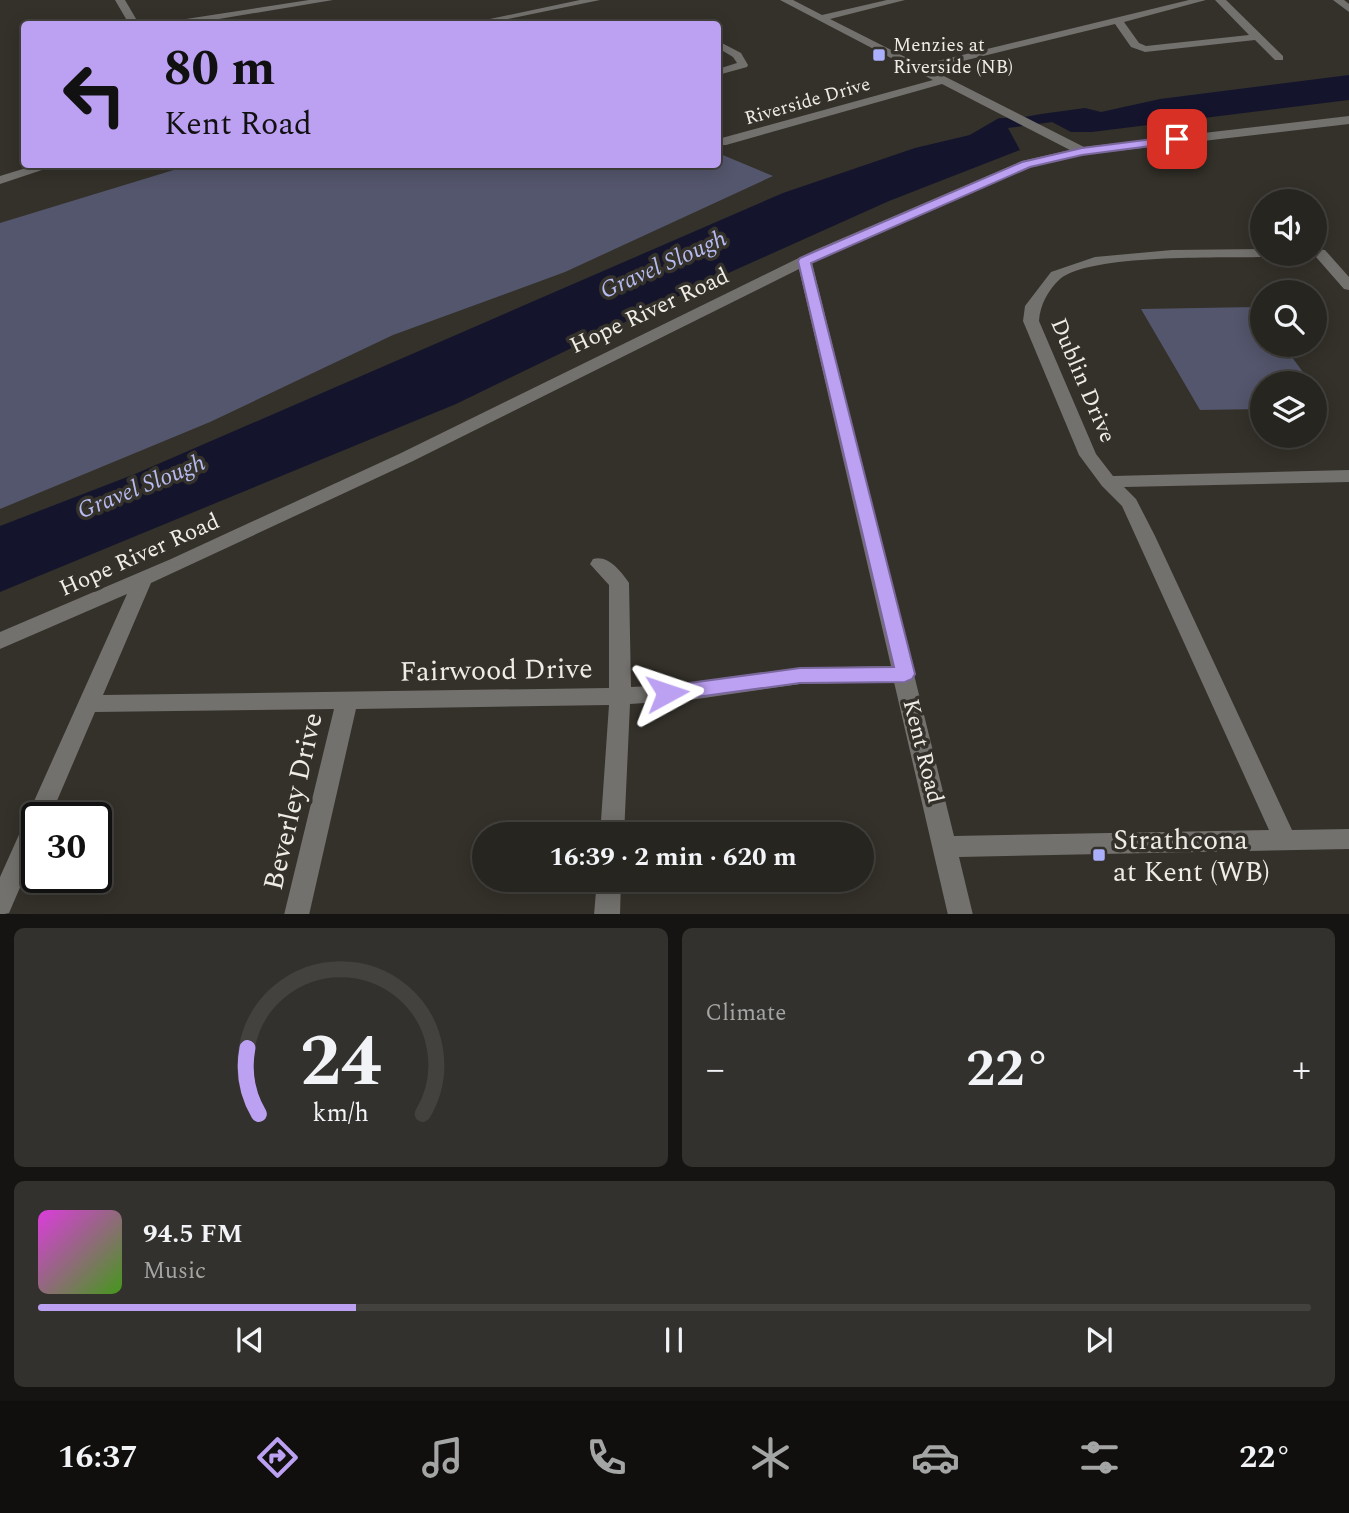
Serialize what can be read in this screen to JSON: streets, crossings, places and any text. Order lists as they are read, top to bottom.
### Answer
{
  "streets": {
    "street": [
      "Riverside Drive",
      "Hope River Road",
      "Dublin Drive",
      "Fairwood Drive",
      "Kent Road",
      "Beverley Drive"
    ]
  },
  "crossings": [
    ["Hope River Road", "Kent Road"],
    ["Fairwood Drive", "Kent Road"],
    ["Fairwood Drive", "Beverley Drive"]
  ],
  "water": ["Gravel Slough"],
  "places": {
    "transit": ["Menzies at Riverside (NB)", "Strathcona at Kent (WB)"]
  },
  "page": {
    "turn": ["80 m", "Kent Road"],
    "limit": "30",
    "trip": "16:39 · 2 min · 620 m",
    "tile": "Climate",
    "heat": ["−", "22°", "+"],
    "song": ["94.5 FM", "Music"],
    "tabs": ["16:37", "22°"],
    "gauge": ["24", "km/h"]
  }
}
